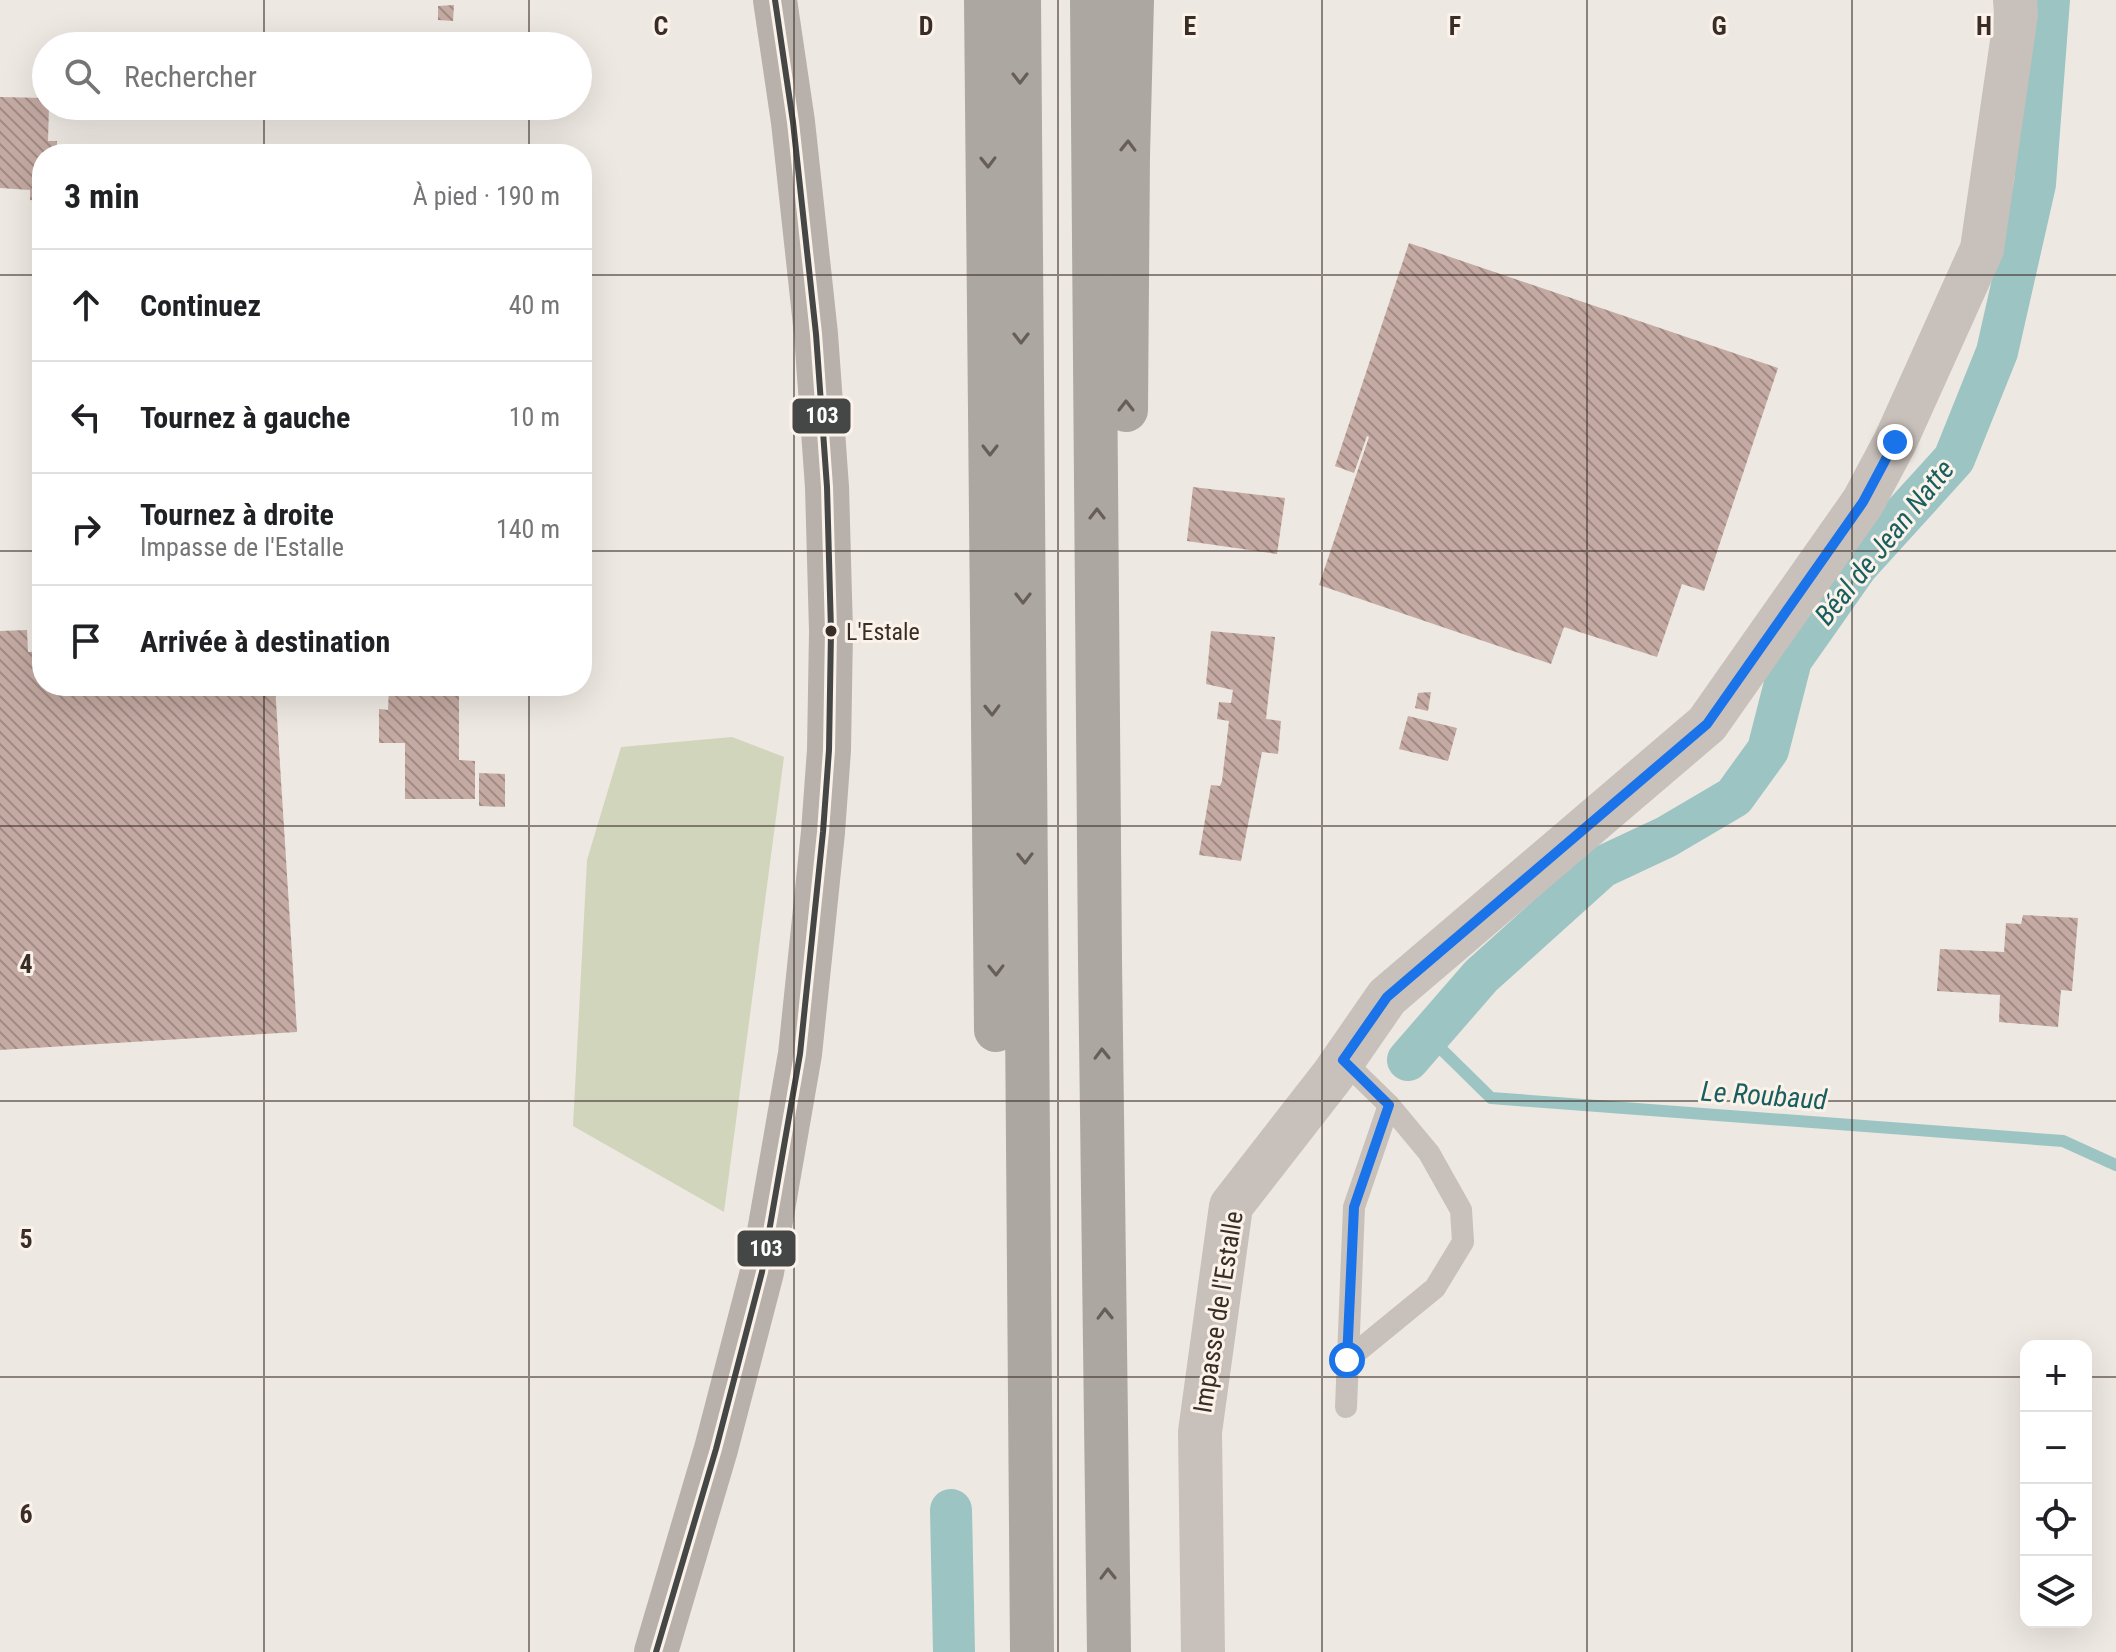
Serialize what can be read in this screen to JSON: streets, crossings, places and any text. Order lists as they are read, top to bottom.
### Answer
{
  "streets": {
    "street": ["Impasse de l'Estalle"]
  },
  "water": ["Béal de Jean Natte", "Le Roubaud"],
  "places": ["L'Estale"],
  "lines": ["transit line 103"],
  "page": {
    "search": "Rechercher",
    "heading": ["3 min", "À pied · 190 m"],
    "list": [
      ["Continuez", "40 m"],
      ["Tournez à gauche", "10 m"],
      ["Tournez à droite", "Impasse de l'Estalle", "140 m"],
      "Arrivée à destination"
    ],
    "map_buttons": ["+", "−"]
  },
  "grid": {
    "columns": [
      "C",
      "D",
      "E",
      "F",
      "G",
      "H"
    ],
    "rows": ["4", "5", "6"]
  }
}
